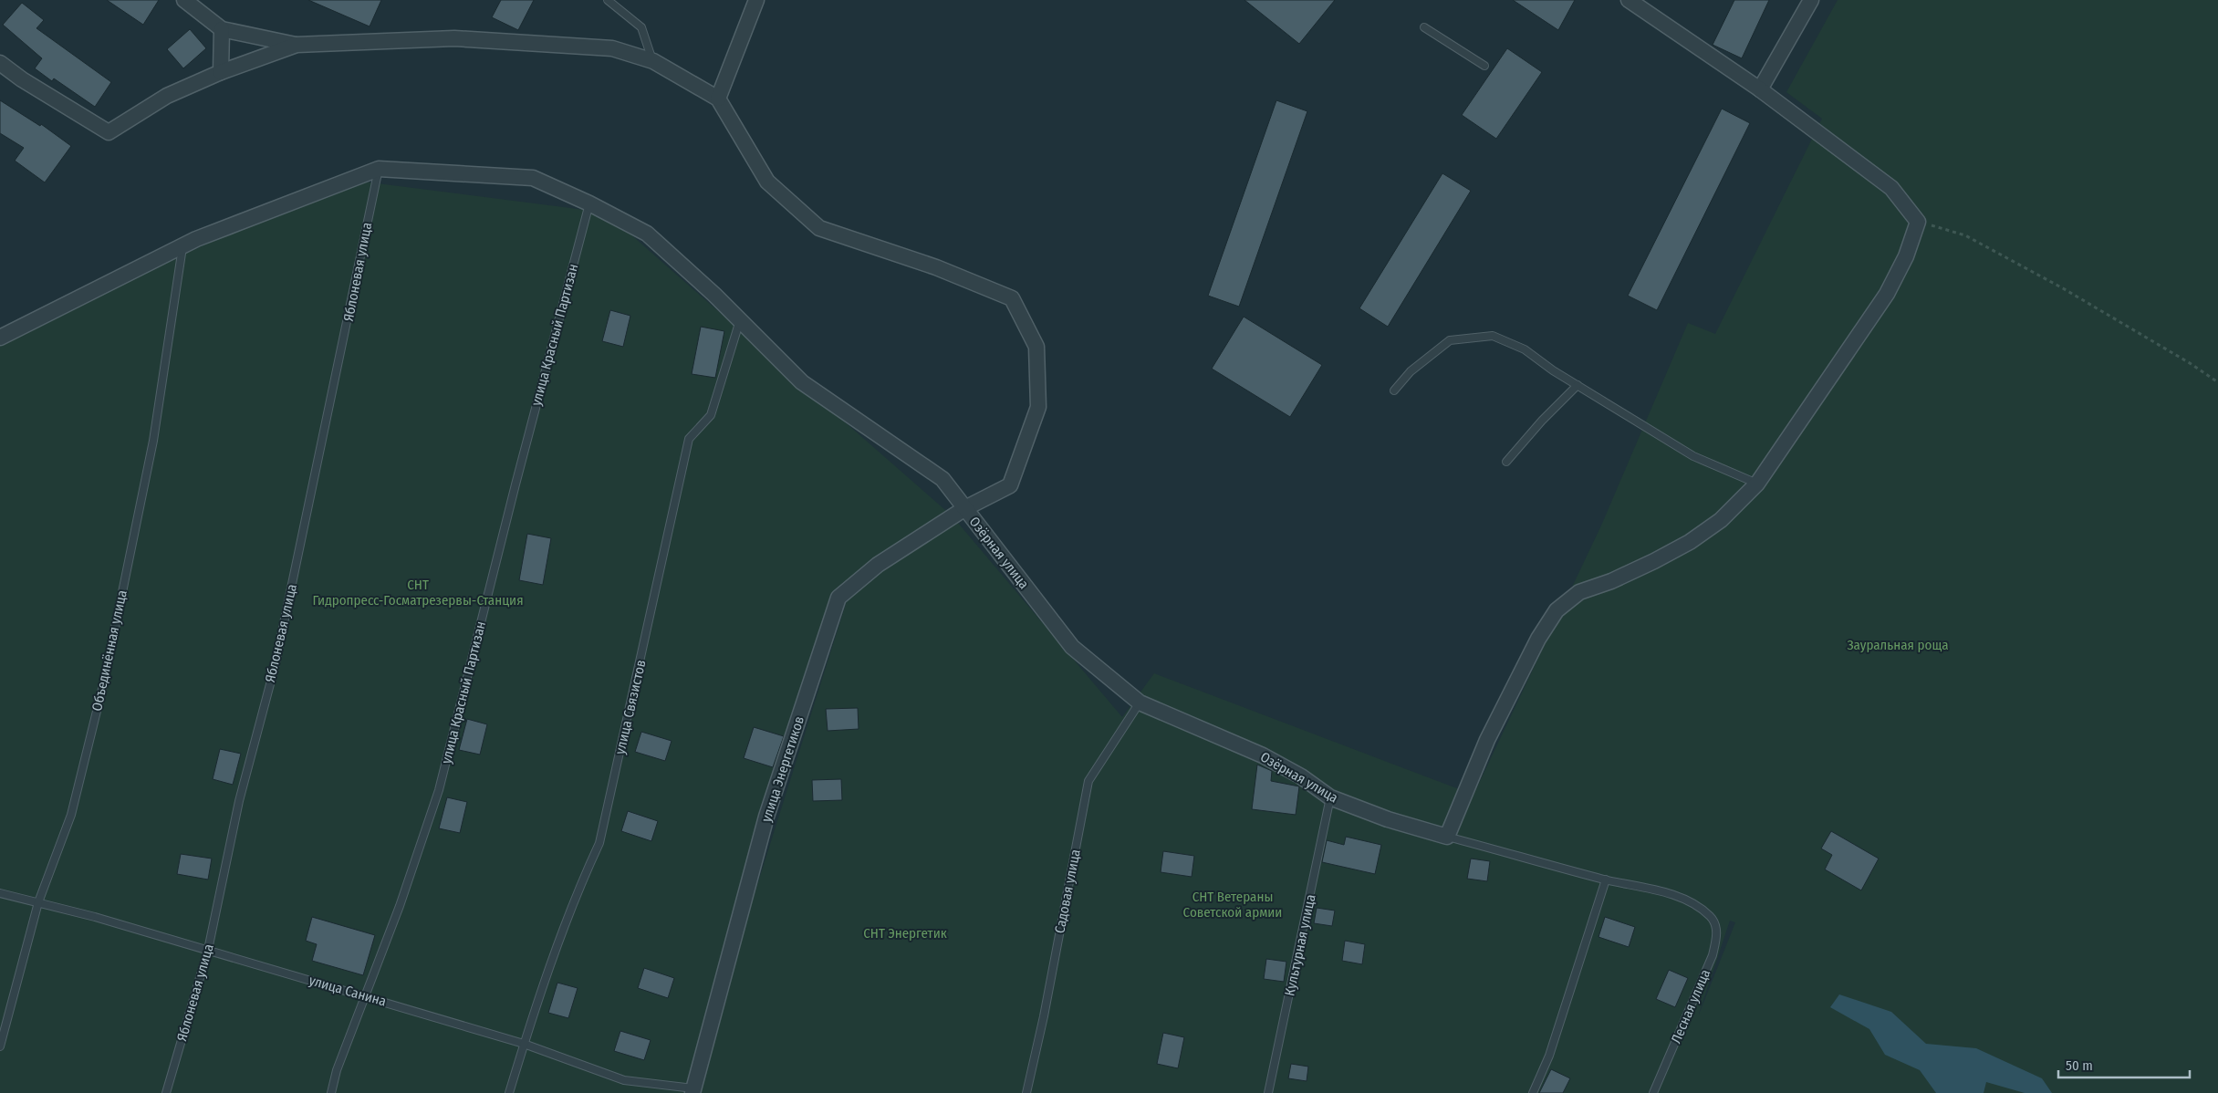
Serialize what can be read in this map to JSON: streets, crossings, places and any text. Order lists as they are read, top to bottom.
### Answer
{
  "streets": {
    "street": ["Озёрная улица", "улица Энергетиков"],
    "lane": [
      "Яблоневая улица",
      "улица Красный Партизан",
      "Объединённая улица",
      "улица Связистов",
      "Садовая улица",
      "Культурная улица",
      "улица Санина",
      "Лесная улица"
    ]
  },
  "crossings": [
    ["Яблоневая улица", "Озёрная улица"],
    ["Яблоневая улица", "улица Санина"],
    ["улица Красный Партизан", "Озёрная улица"],
    ["улица Красный Партизан", "улица Санина"],
    ["Озёрная улица", "улица Связистов"],
    ["Озёрная улица", "улица Энергетиков"],
    ["Озёрная улица", "Садовая улица"],
    ["Озёрная улица", "Культурная улица"],
    ["Озёрная улица", "Лесная улица"],
    ["Объединённая улица", "улица Санина"],
    ["улица Связистов", "улица Санина"],
    ["улица Энергетиков", "улица Санина"]
  ],
  "parks": [
    "СНТ Гидропресс-Госматрезервы-Станция",
    "Зауральная роща",
    "СНТ Ветераны Советской армии",
    "СНТ Энергетик"
  ],
  "scale_bar": "50 m"
}
